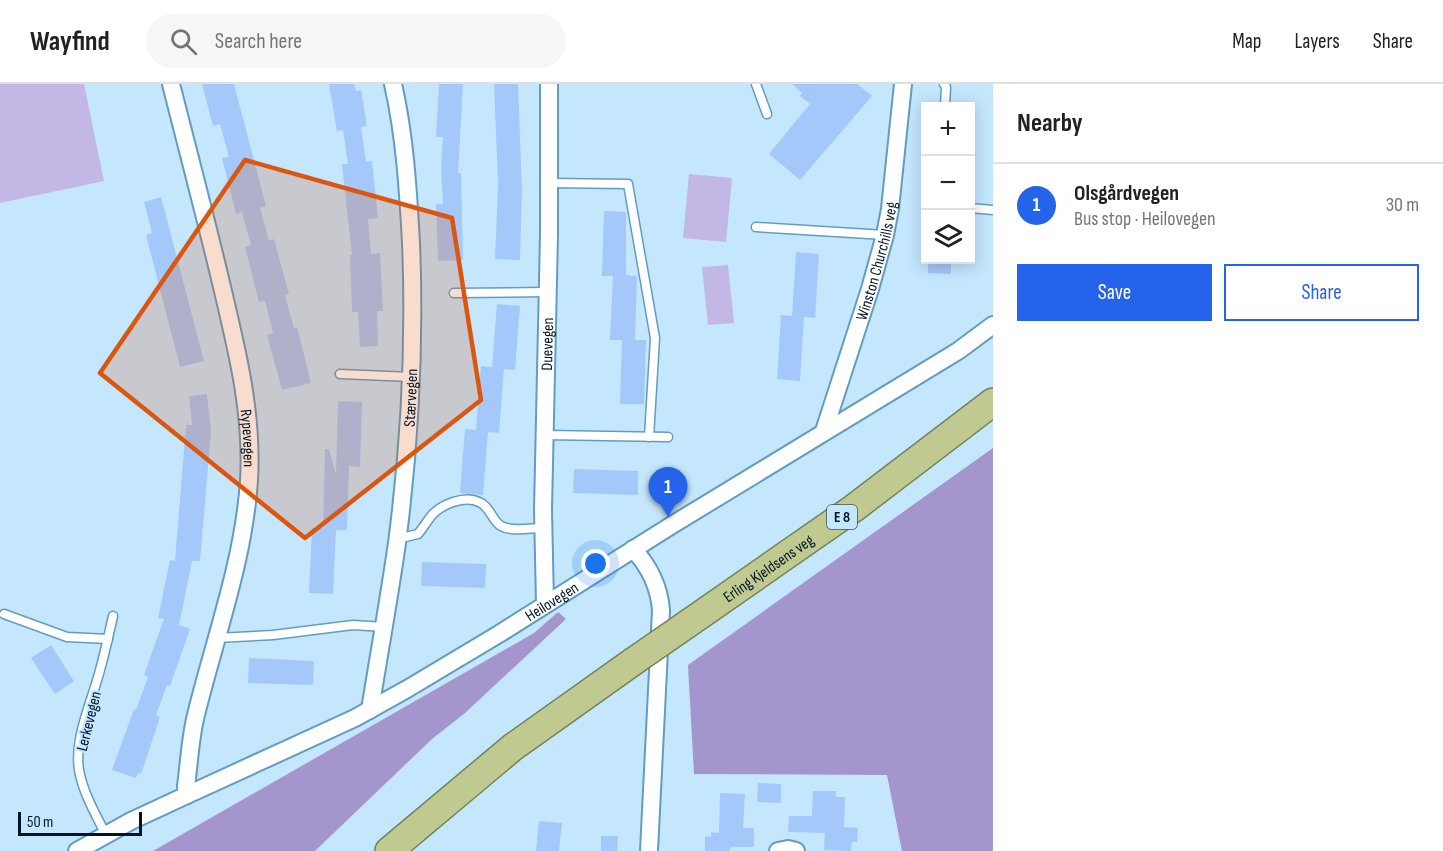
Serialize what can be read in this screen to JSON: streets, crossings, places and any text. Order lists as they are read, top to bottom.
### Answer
{
  "streets": {
    "highway": ["E 8", "Erling Kjeldsens veg"],
    "street": [
      "Winston Churchills veg",
      "Duevegen",
      "Stærvegen",
      "Rypevegen",
      "Heilovegen"
    ],
    "lane": ["Lerkevegen"]
  },
  "crossings": [
    ["Winston Churchills veg", "Heilovegen"],
    ["Duevegen", "Heilovegen"],
    ["Stærvegen", "Heilovegen"],
    ["Rypevegen", "Heilovegen"],
    ["E 8", "Erling Kjeldsens veg"],
    ["Heilovegen", "Lerkevegen"]
  ],
  "scale_bar": "50 m",
  "page": {
    "header": "Wayfind",
    "search": "Search here",
    "nav": ["Map", "Layers", "Share"],
    "heading": "Nearby",
    "map_buttons": ["+", "−"],
    "list": [
      {
        "mark": "1",
        "name": "Olsgårdvegen",
        "note": "Bus stop · Heilovegen",
        "value": "30 m"
      }
    ],
    "buttons": ["Save", "Share"],
    "pins": "1",
    "scale": "50 m"
  }
}
